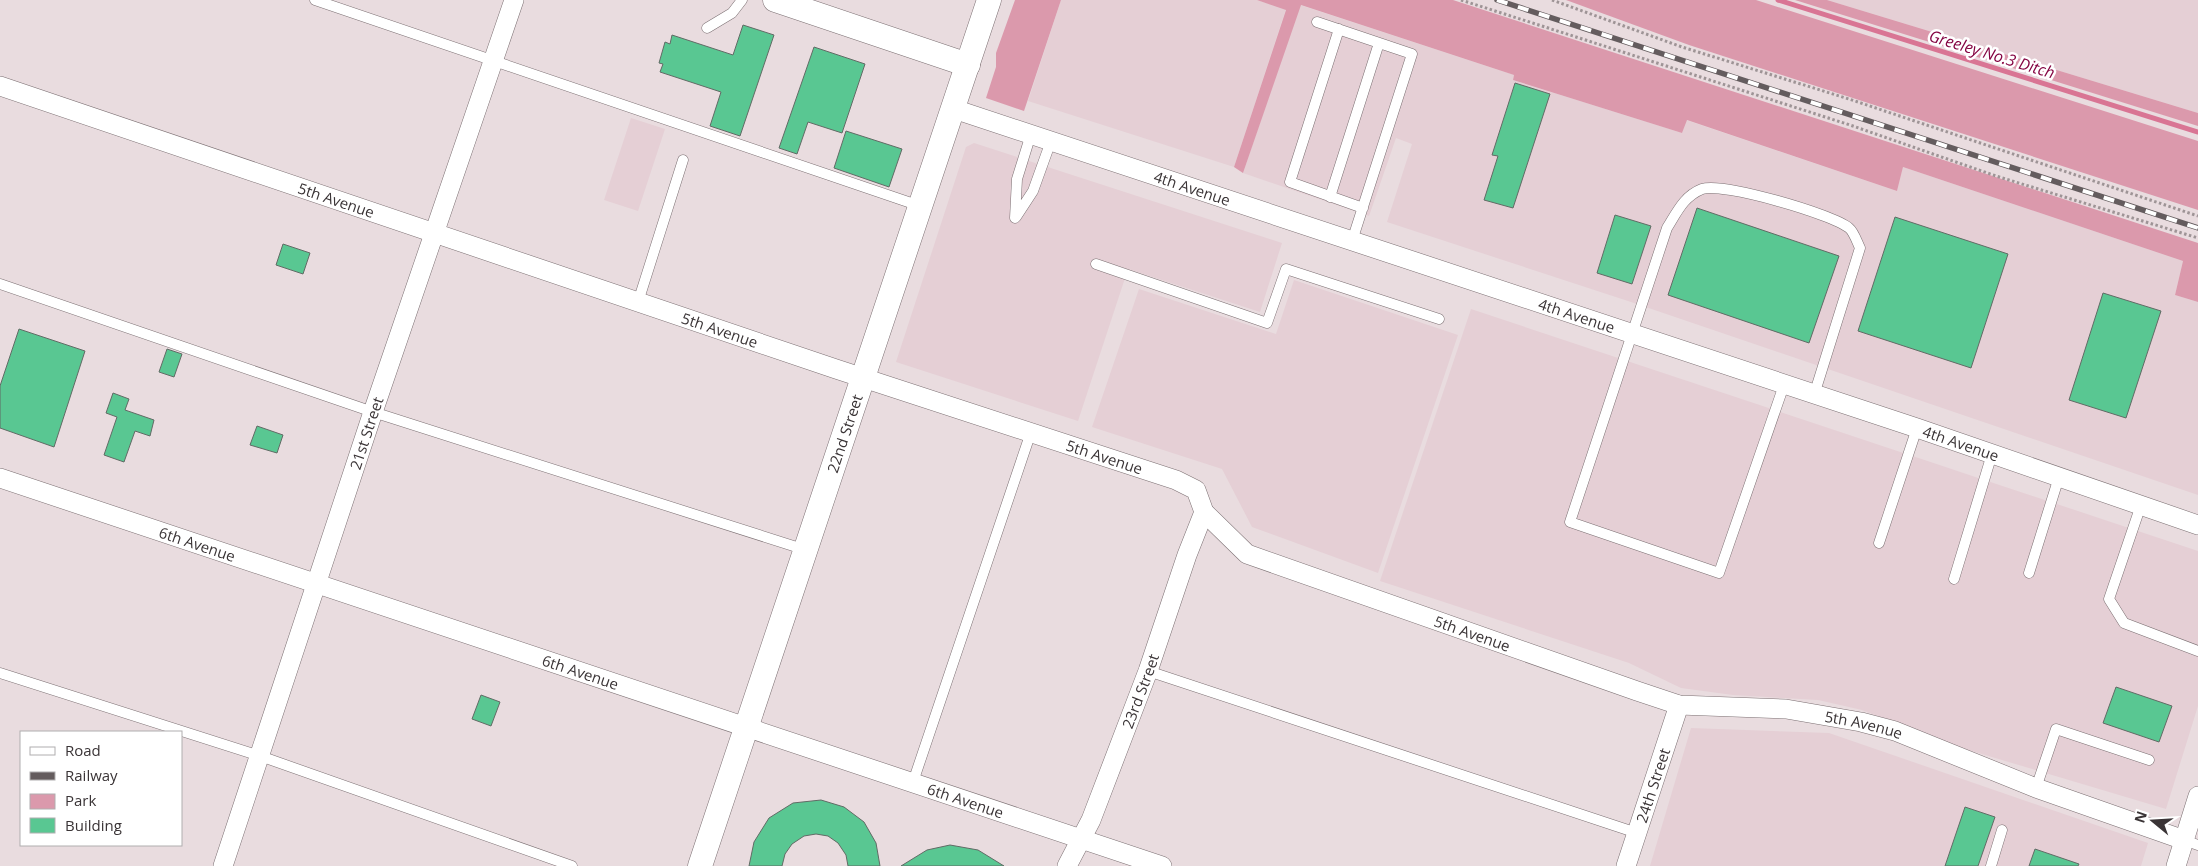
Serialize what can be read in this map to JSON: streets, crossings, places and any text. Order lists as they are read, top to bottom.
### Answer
{
  "streets": {
    "street": [
      "4th Avenue",
      "5th Avenue",
      "21st Street",
      "22nd Street",
      "6th Avenue",
      "23rd Street",
      "24th Street"
    ]
  },
  "crossings": [
    ["4th Avenue", "22nd Street"],
    ["5th Avenue", "21st Street"],
    ["5th Avenue", "22nd Street"],
    ["5th Avenue", "23rd Street"],
    ["5th Avenue", "24th Street"],
    ["21st Street", "6th Avenue"],
    ["22nd Street", "6th Avenue"],
    ["6th Avenue", "23rd Street"]
  ],
  "water": ["Greeley No.3 Ditch"],
  "legend": [
    "Road",
    "Railway",
    "Park",
    "Building"
  ],
  "north": "left"
}
